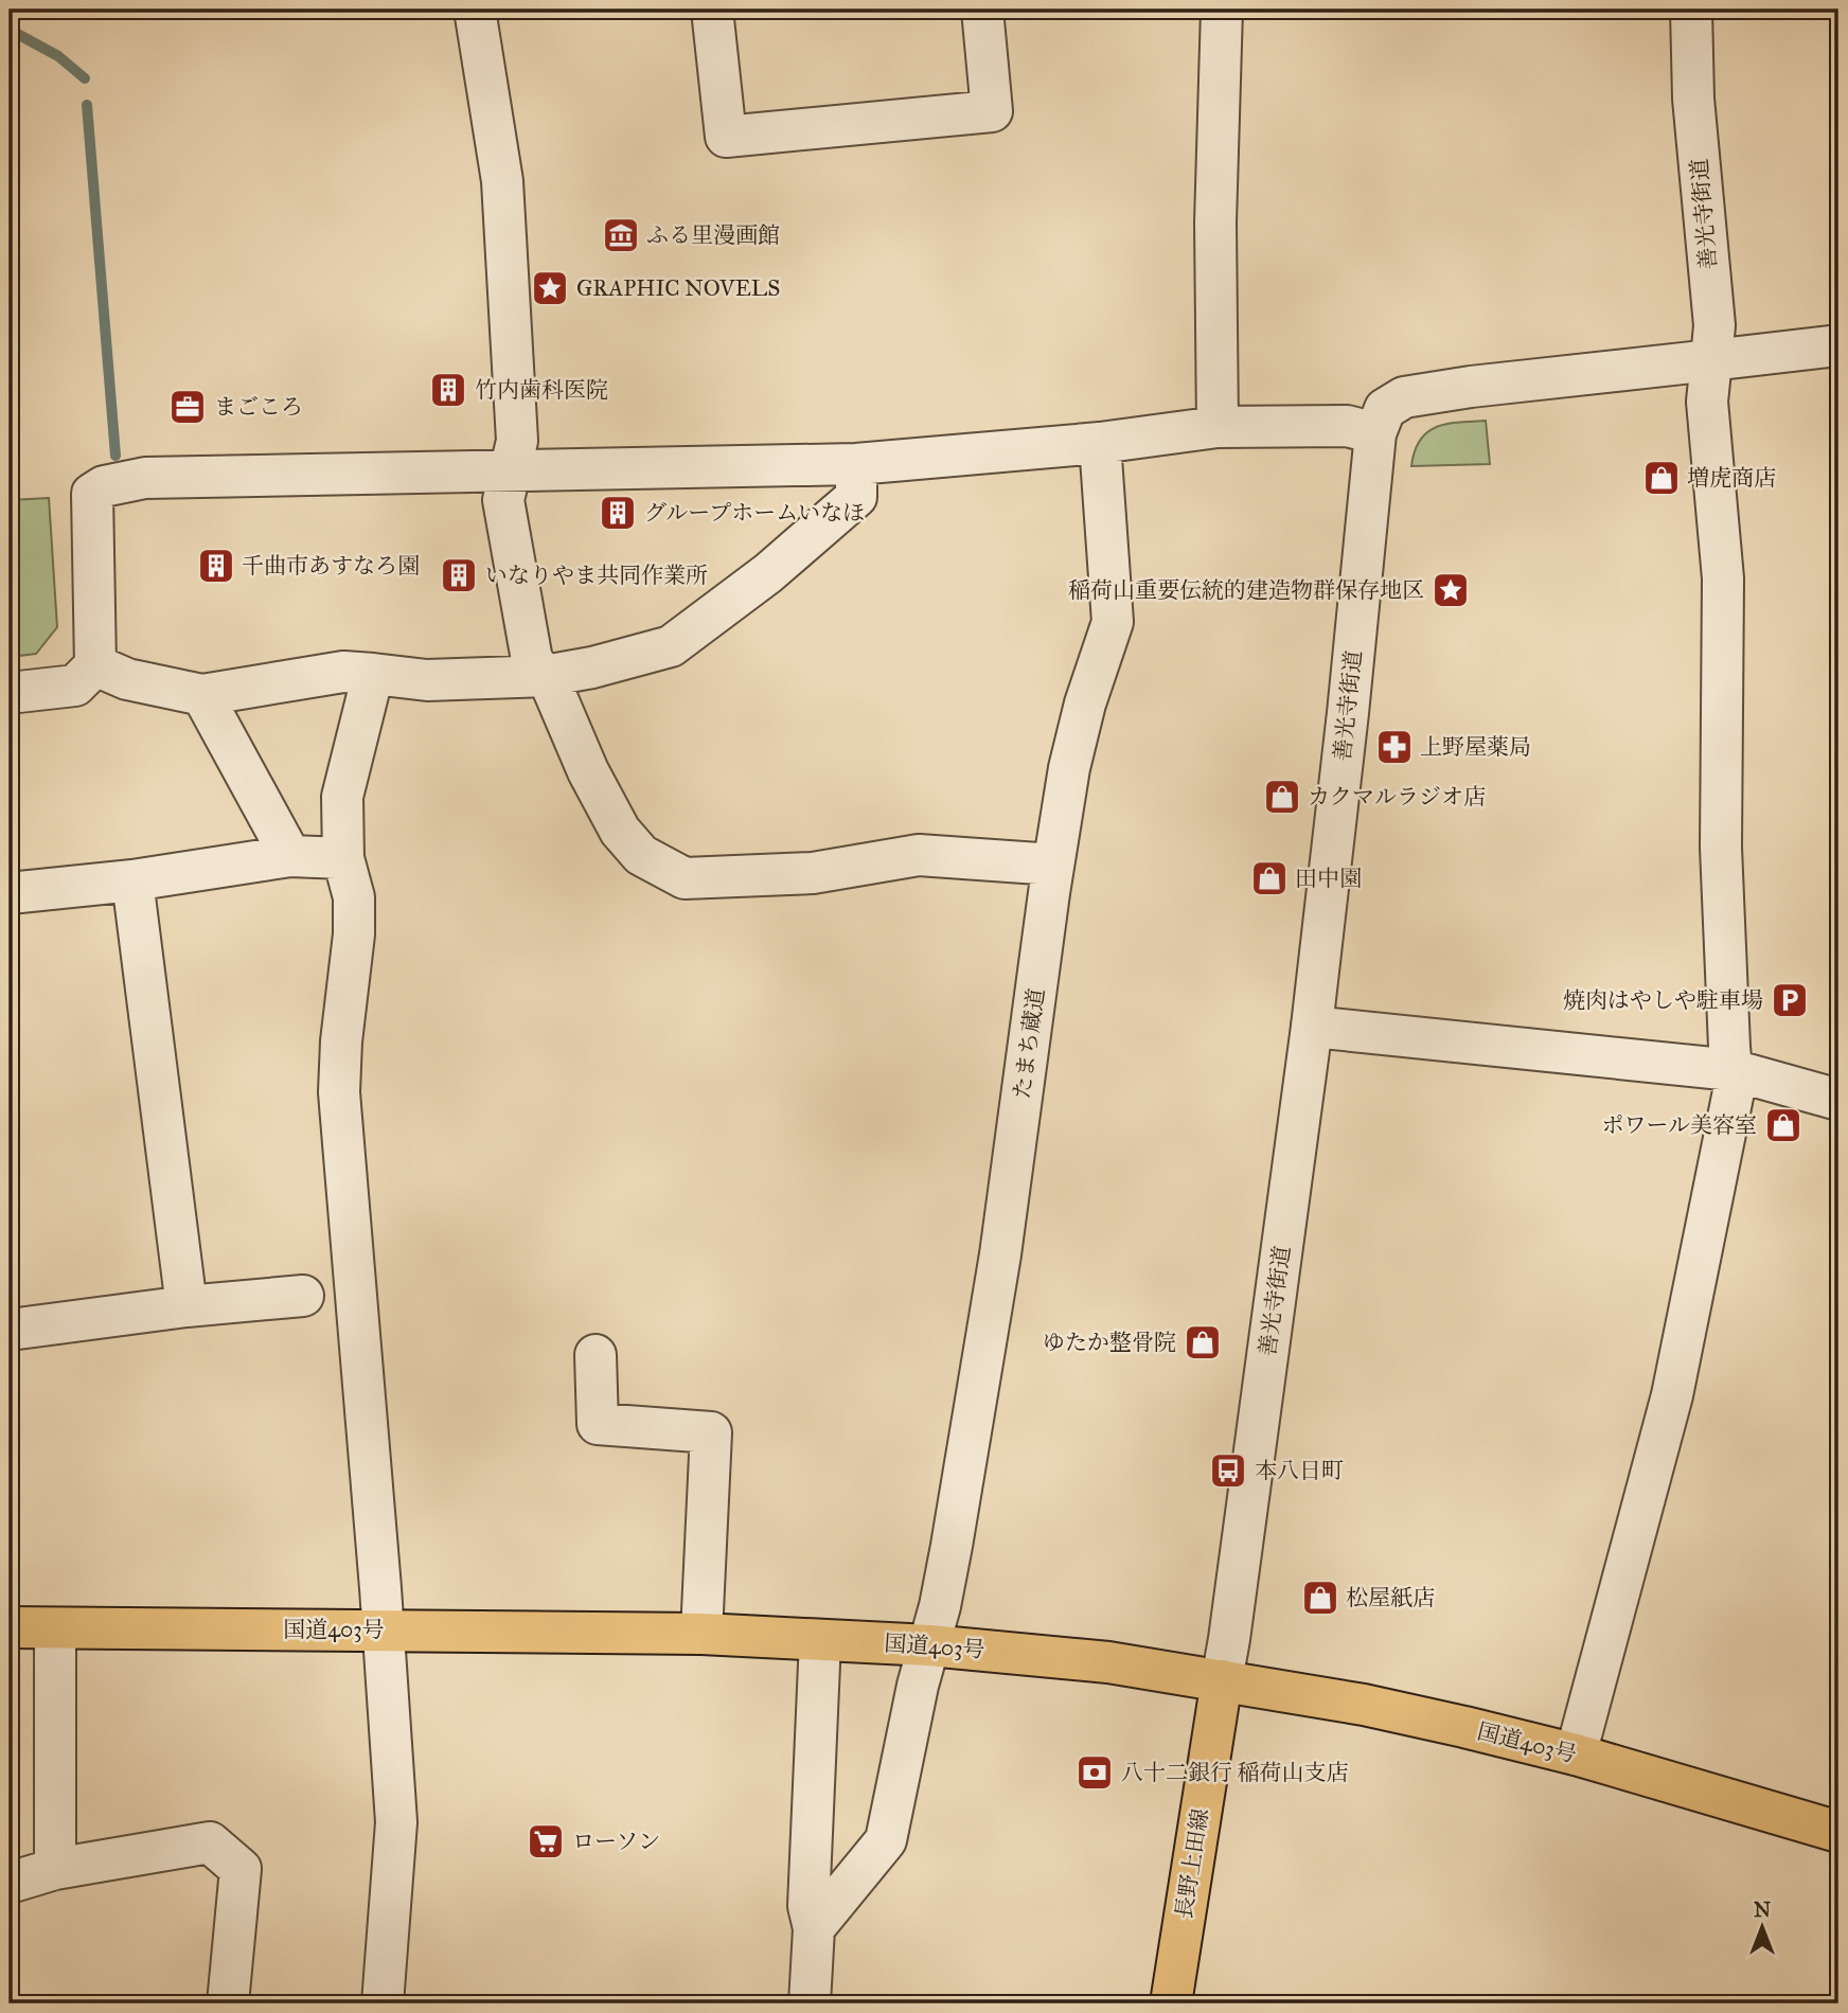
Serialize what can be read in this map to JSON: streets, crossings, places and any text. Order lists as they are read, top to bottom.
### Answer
{
  "streets": {
    "main road": ["国道403号", "長野上田線"],
    "street": ["善光寺街道", "たまち蔵道"]
  },
  "crossings": [
    ["善光寺街道", "国道403号"],
    ["善光寺街道", "長野上田線"],
    ["たまち蔵道", "国道403号"],
    ["国道403号", "長野上田線"]
  ],
  "places": {
    "museum": ["ふる里漫画館"],
    "place": ["GRAPHIC NOVELS", "稲荷山重要伝統的建造物群保存地区"],
    "building": [
      "竹内歯科医院",
      "グループホームいなほ",
      "千曲市あすなろ園",
      "いなりやま共同作業所"
    ],
    "office": ["まごころ"],
    "shop": [
      "増虎商店",
      "カクマルラジオ店",
      "田中園",
      "ポワール美容室",
      "ゆたか整骨院",
      "松屋紙店"
    ],
    "pharmacy": ["上野屋薬局"],
    "parking": ["焼肉はやしや駐車場"],
    "bus stop": ["本八日町"],
    "bank": ["八十二銀行 稲荷山支店"],
    "supermarket": ["ローソン"]
  },
  "north": "top"
}
